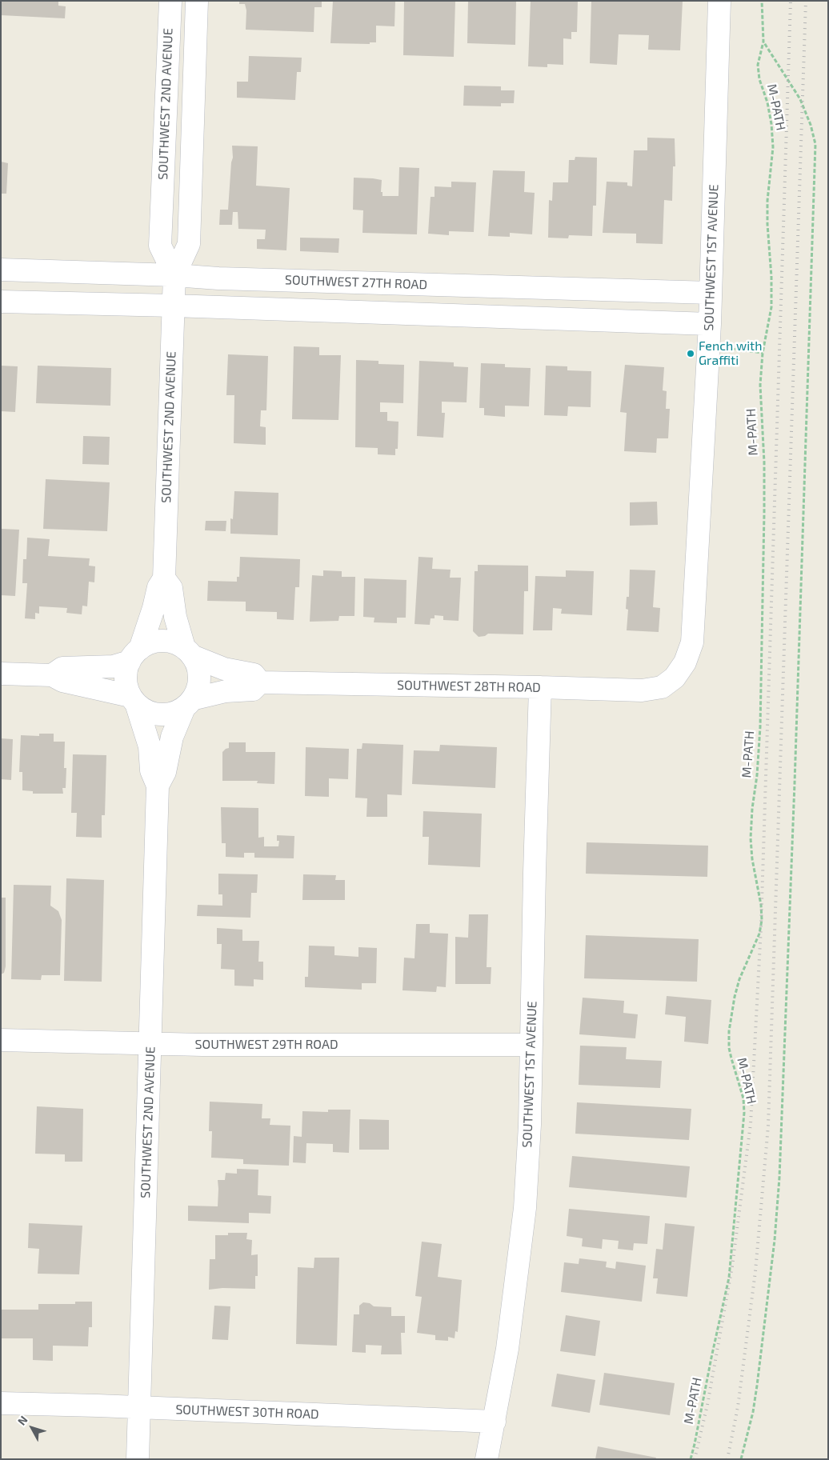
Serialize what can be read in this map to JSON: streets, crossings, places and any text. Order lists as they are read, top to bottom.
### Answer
{
  "streets": {
    "street": [
      "SOUTHWEST 2ND AVENUE",
      "SOUTHWEST 1ST AVENUE",
      "SOUTHWEST 27TH ROAD",
      "SOUTHWEST 28TH ROAD",
      "SOUTHWEST 29TH ROAD",
      "SOUTHWEST 30TH ROAD"
    ],
    "path": ["M-PATH"]
  },
  "crossings": [
    ["SOUTHWEST 2ND AVENUE", "SOUTHWEST 27TH ROAD"],
    ["SOUTHWEST 2ND AVENUE", "SOUTHWEST 28TH ROAD"],
    ["SOUTHWEST 2ND AVENUE", "SOUTHWEST 29TH ROAD"],
    ["SOUTHWEST 2ND AVENUE", "SOUTHWEST 30TH ROAD"],
    ["SOUTHWEST 1ST AVENUE", "SOUTHWEST 27TH ROAD"],
    ["SOUTHWEST 1ST AVENUE", "SOUTHWEST 28TH ROAD"],
    ["SOUTHWEST 1ST AVENUE", "SOUTHWEST 29TH ROAD"],
    ["SOUTHWEST 1ST AVENUE", "SOUTHWEST 30TH ROAD"]
  ],
  "places": ["Fench with Graffiti"],
  "north": "top left"
}
